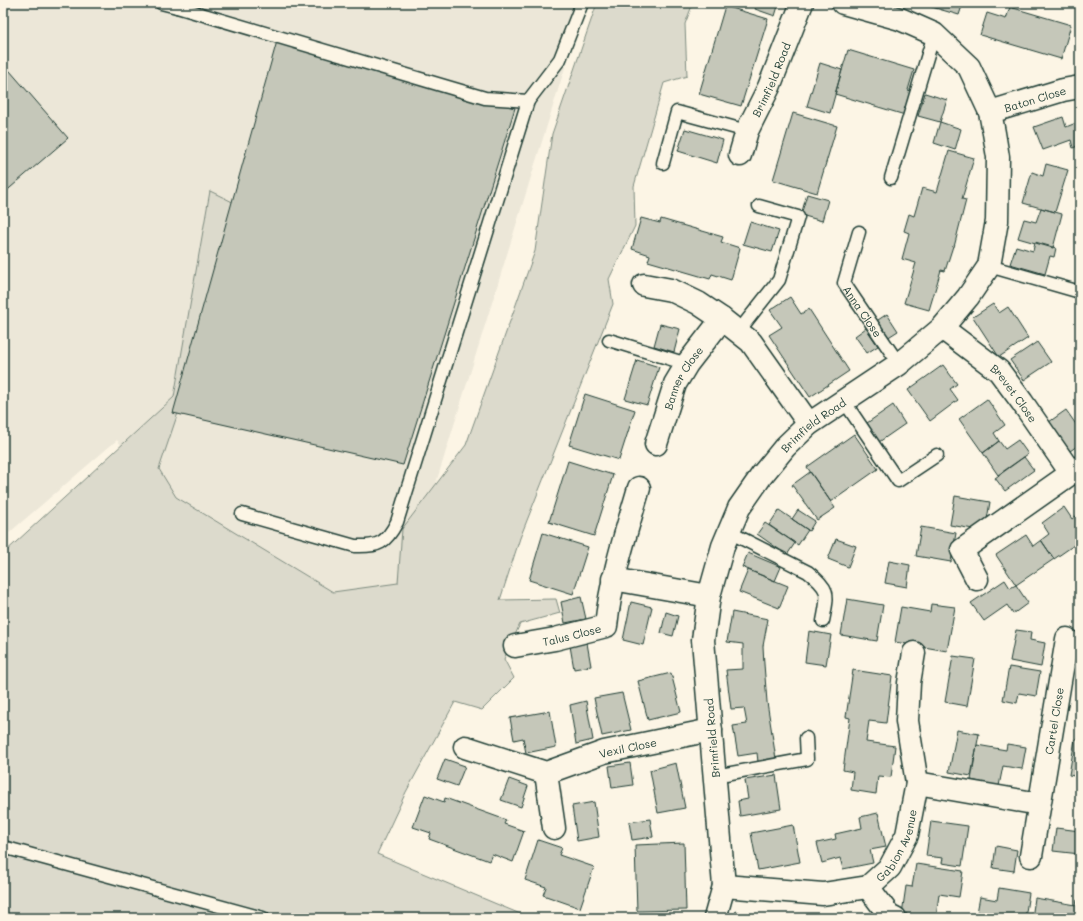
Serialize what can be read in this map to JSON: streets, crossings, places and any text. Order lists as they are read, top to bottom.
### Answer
{
  "streets": {
    "street": [
      "Brimfield Road",
      "Baton Close",
      "Banner Close",
      "Brevet Close",
      "Talus Close",
      "Cartel Close",
      "Vexil Close",
      "Gabion Avenue"
    ],
    "lane": ["Anna Close"]
  },
  "crossings": [
    ["Brimfield Road", "Baton Close"],
    ["Brimfield Road", "Anna Close"],
    ["Brimfield Road", "Brevet Close"],
    ["Brimfield Road", "Vexil Close"],
    ["Brimfield Road", "Gabion Avenue"]
  ]
}
